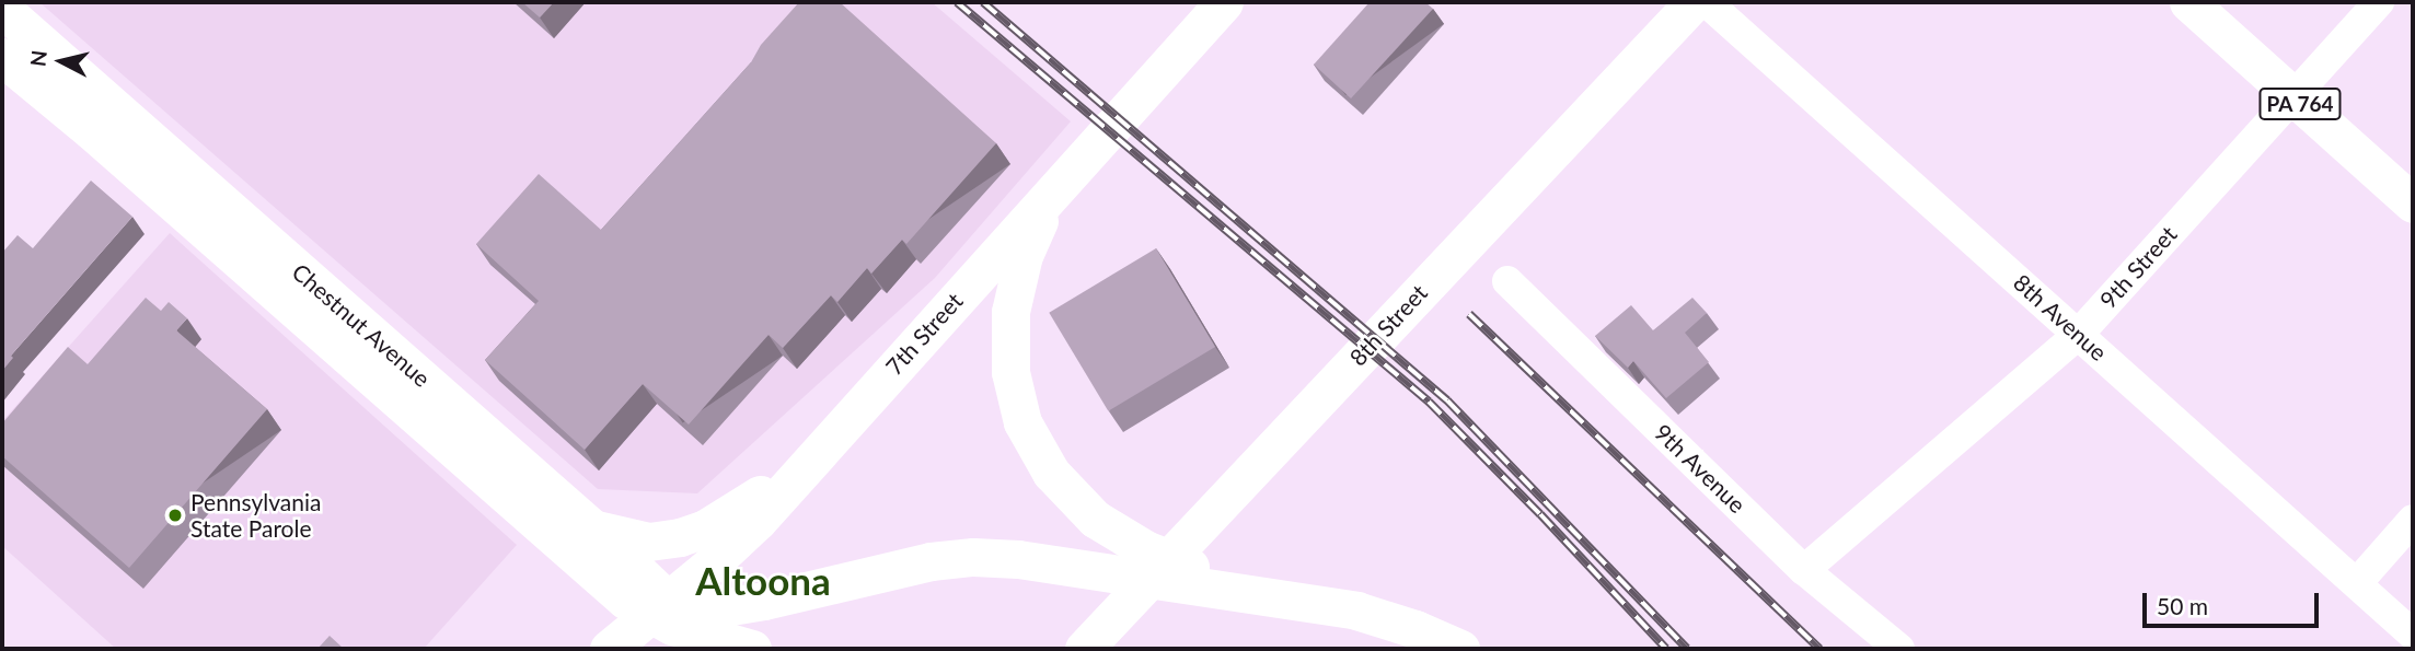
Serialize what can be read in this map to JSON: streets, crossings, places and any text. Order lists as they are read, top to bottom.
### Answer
{
  "streets": {
    "main road": [
      "PA 764",
      "Chestnut Avenue",
      "8th Street",
      "7th Street"
    ],
    "street": ["9th Street", "8th Avenue", "9th Avenue"]
  },
  "crossings": [
    ["PA 764", "9th Street"],
    ["9th Street", "8th Avenue"],
    ["9th Street", "9th Avenue"],
    ["Chestnut Avenue", "7th Street"]
  ],
  "districts": ["Altoona"],
  "places": ["Pennsylvania State Parole"],
  "scale_bar": "50 m",
  "north": "left"
}
